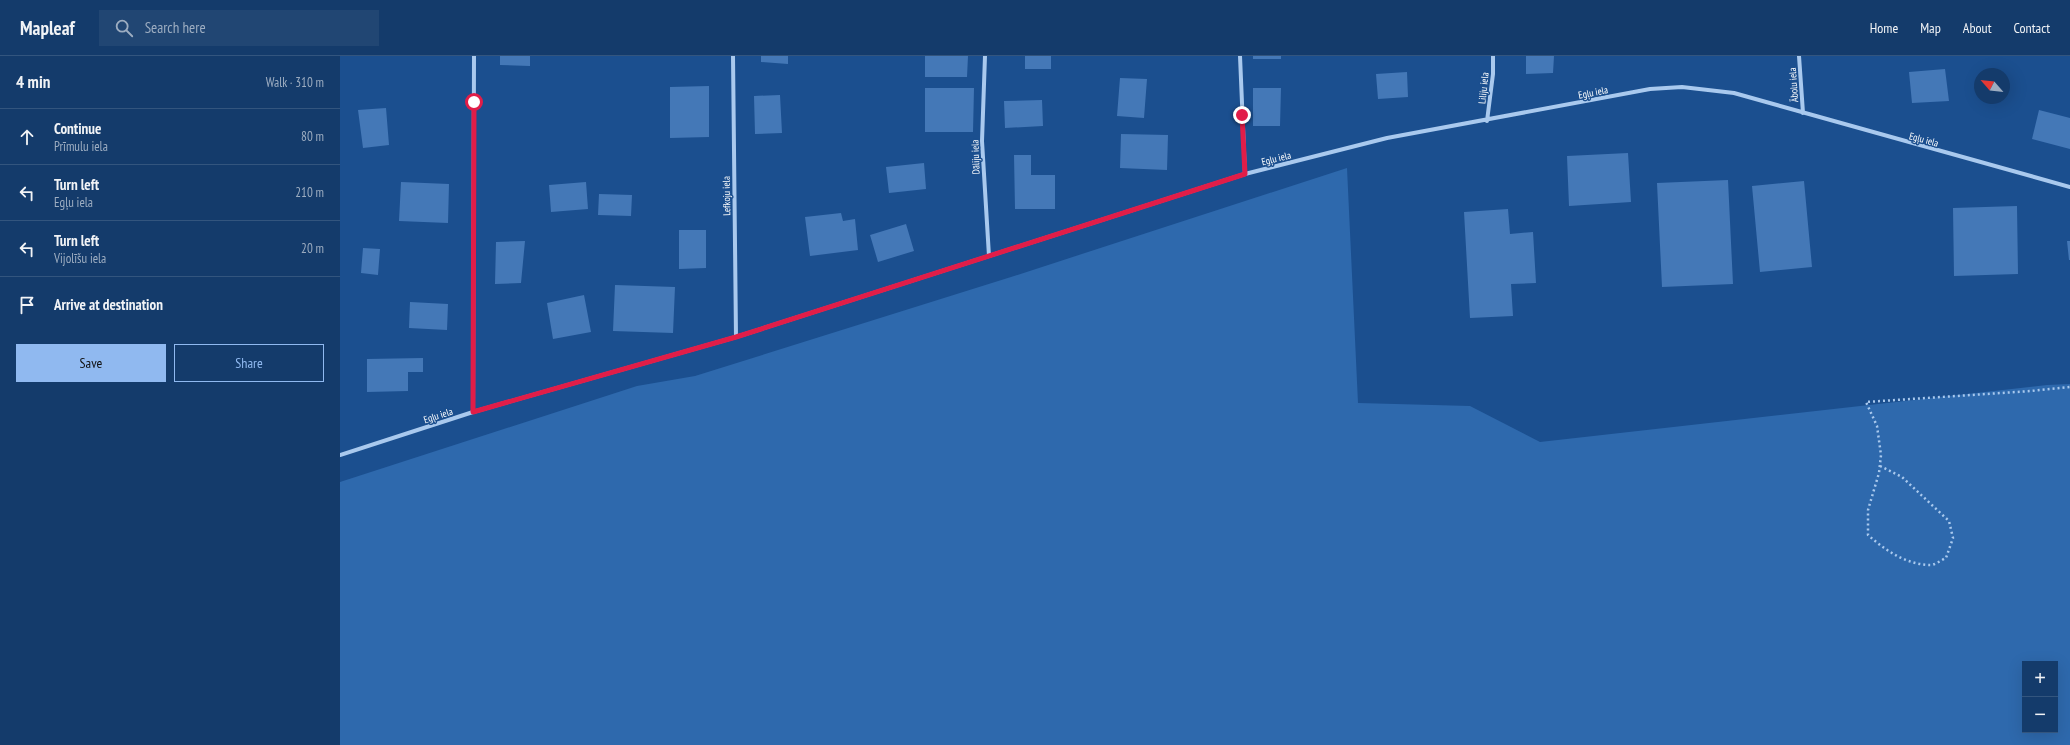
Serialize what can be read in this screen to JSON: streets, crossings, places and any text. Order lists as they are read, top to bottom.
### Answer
{
  "streets": {
    "street": [
      "Ābolu iela",
      "Liliju iela",
      "Egļu iela",
      "Dāliju iela",
      "Lefkoju iela"
    ]
  },
  "crossings": [
    ["Ābolu iela", "Egļu iela"],
    ["Liliju iela", "Egļu iela"],
    ["Egļu iela", "Dāliju iela"],
    ["Egļu iela", "Lefkoju iela"]
  ],
  "north": "top left",
  "page": {
    "header": "Mapleaf",
    "search": "Search here",
    "nav": [
      "Home",
      "Map",
      "About",
      "Contact"
    ],
    "heading": ["4 min", "Walk · 310 m"],
    "list": [
      ["Continue", "Prīmulu iela", "80 m"],
      ["Turn left", "Egļu iela", "210 m"],
      ["Turn left", "Vijolīšu iela", "20 m"],
      "Arrive at destination"
    ],
    "buttons": ["Save", "Share"],
    "map_buttons": ["+", "−"]
  }
}
